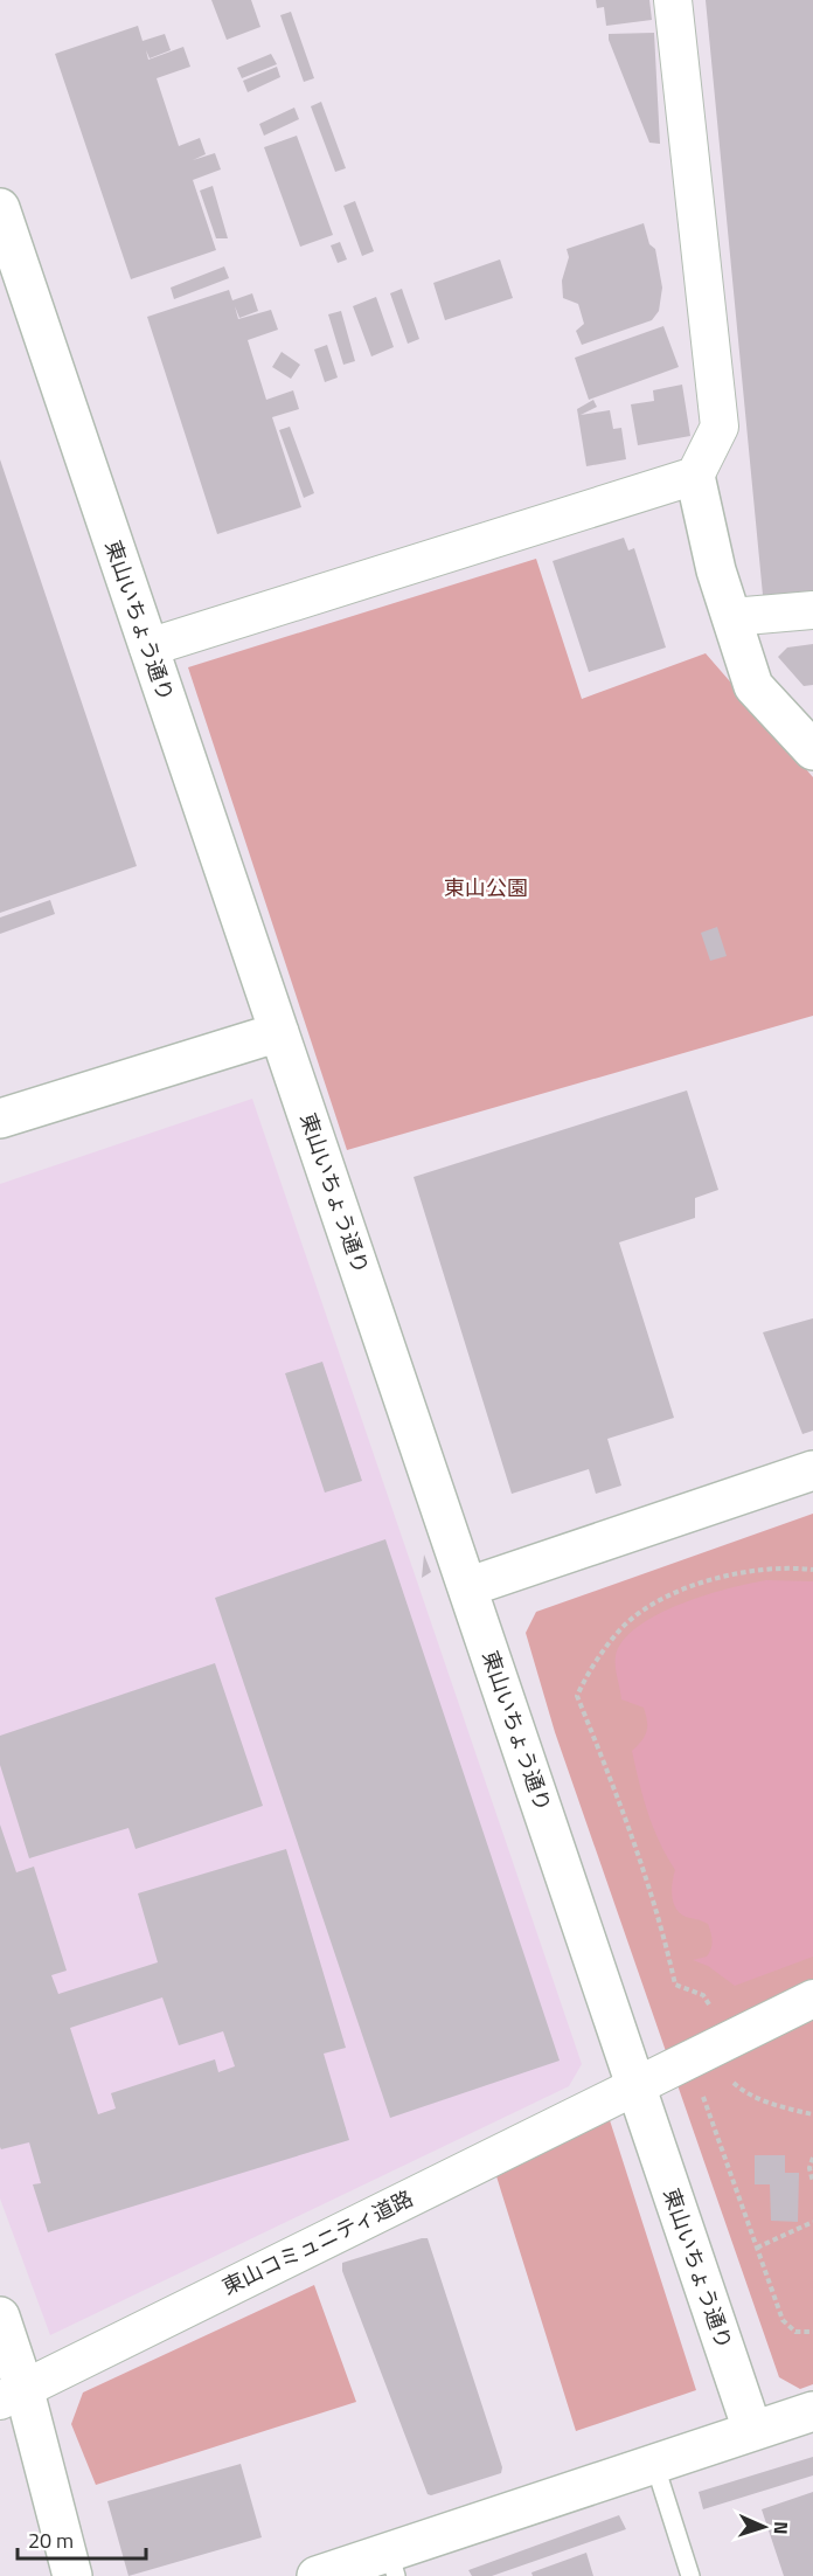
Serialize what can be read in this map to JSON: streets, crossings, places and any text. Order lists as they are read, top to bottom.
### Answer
{
  "streets": {
    "street": ["東山いちょう通り", "東山コミュニティ道路"]
  },
  "crossings": [
    ["東山いちょう通り", "東山コミュニティ道路"]
  ],
  "parks": ["東山公園"],
  "scale_bar": "20 m",
  "north": "right"
}
